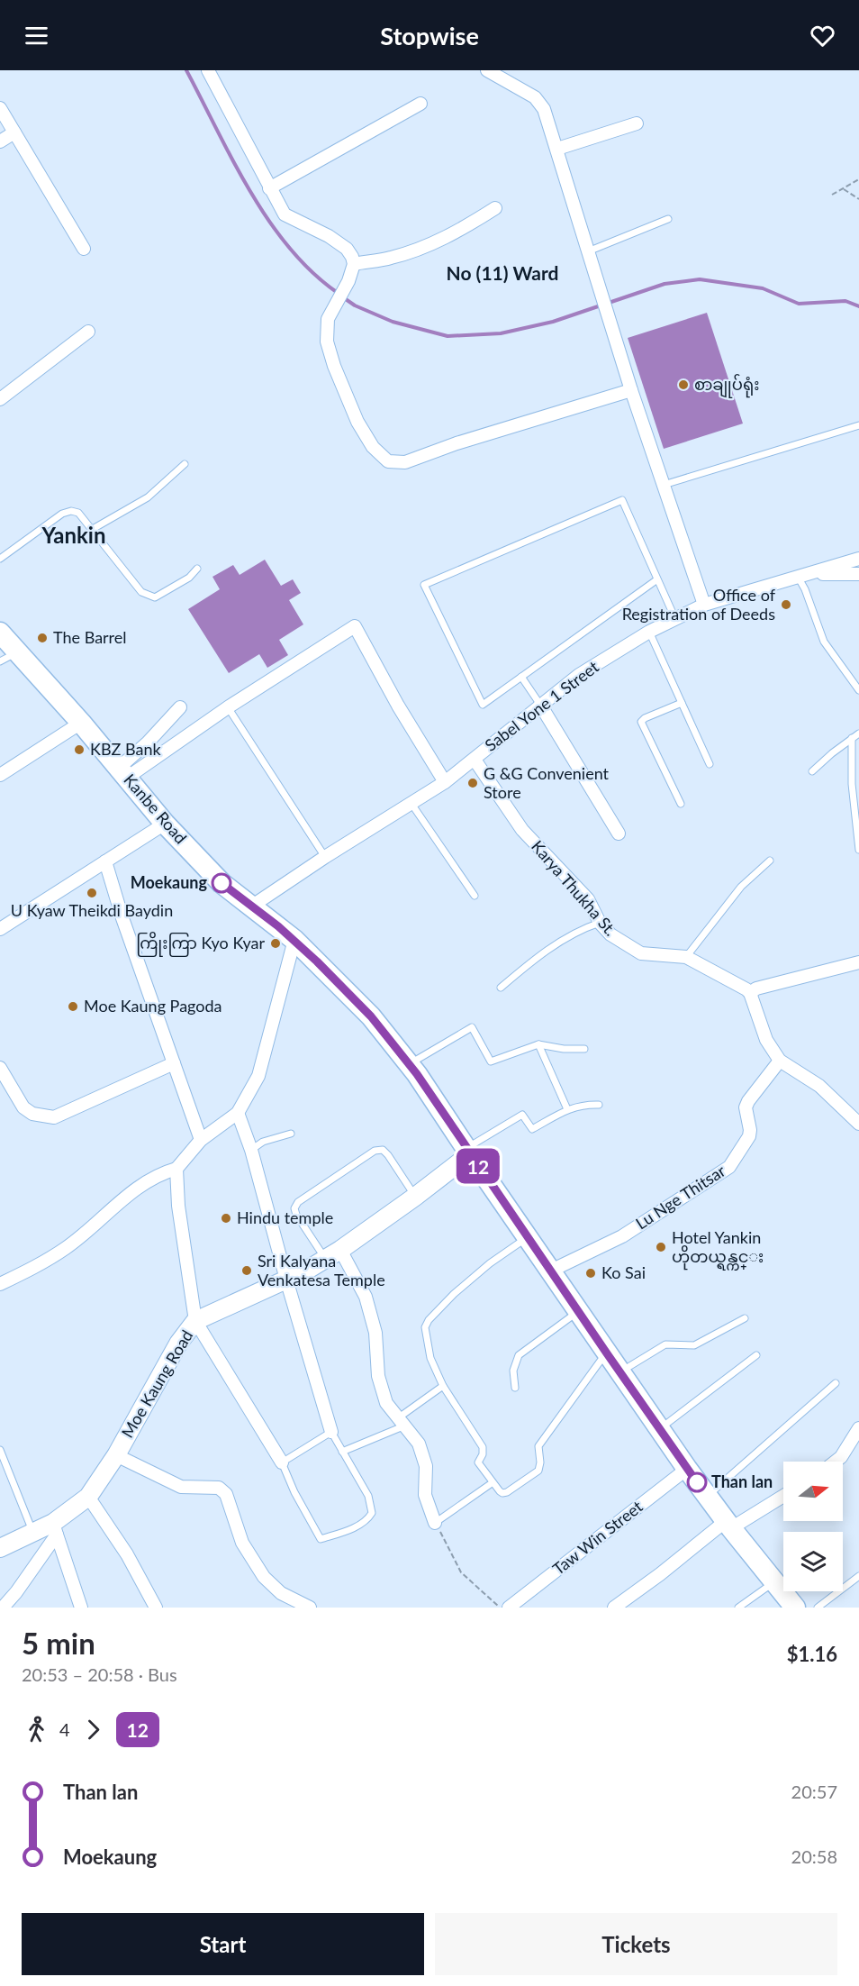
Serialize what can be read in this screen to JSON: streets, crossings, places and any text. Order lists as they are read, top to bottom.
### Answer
{
  "streets": {
    "main road": ["Kanbe Road", "Moe Kaung Road"],
    "street": [
      "Sabel Yone 1 Street",
      "Karya Thukha St.",
      "Lu Nge Thitsar",
      "Taw Win Street"
    ]
  },
  "crossings": [
    ["Sabel Yone 1 Street", "Kanbe Road"],
    ["Sabel Yone 1 Street", "Karya Thukha St."],
    ["Kanbe Road", "Lu Nge Thitsar"],
    ["Kanbe Road", "Moe Kaung Road"],
    ["Kanbe Road", "Taw Win Street"]
  ],
  "districts": ["No (11) Ward", "Yankin"],
  "places": [
    "စာချုပ်ရုံး",
    "Office of Registration of Deeds",
    "The Barrel",
    "KBZ Bank",
    "G &G Convenient Store",
    "Moekaung",
    "U Kyaw Theikdi Baydin",
    "ကြိုးကြာ Kyo Kyar",
    "Moe Kaung Pagoda",
    "Hindu temple",
    "Hotel Yankin ဟိုတယ္ရန္ကင္း",
    "Sri Kalyana Venkatesa Temple",
    "Ko Sai",
    "Than lan"
  ],
  "lines": ["bus line 12"],
  "north": "right",
  "page": {
    "header": "Stopwise",
    "on_map": "12",
    "heading": ["5 min", "20:53 – 20:58 · Bus", "$1.16"],
    "legs": ["4", "12"],
    "list": [
      {
        "name": "Than lan",
        "value": "20:57"
      },
      {
        "name": "Moekaung",
        "value": "20:58"
      }
    ],
    "buttons": ["Start", "Tickets"]
  }
}
